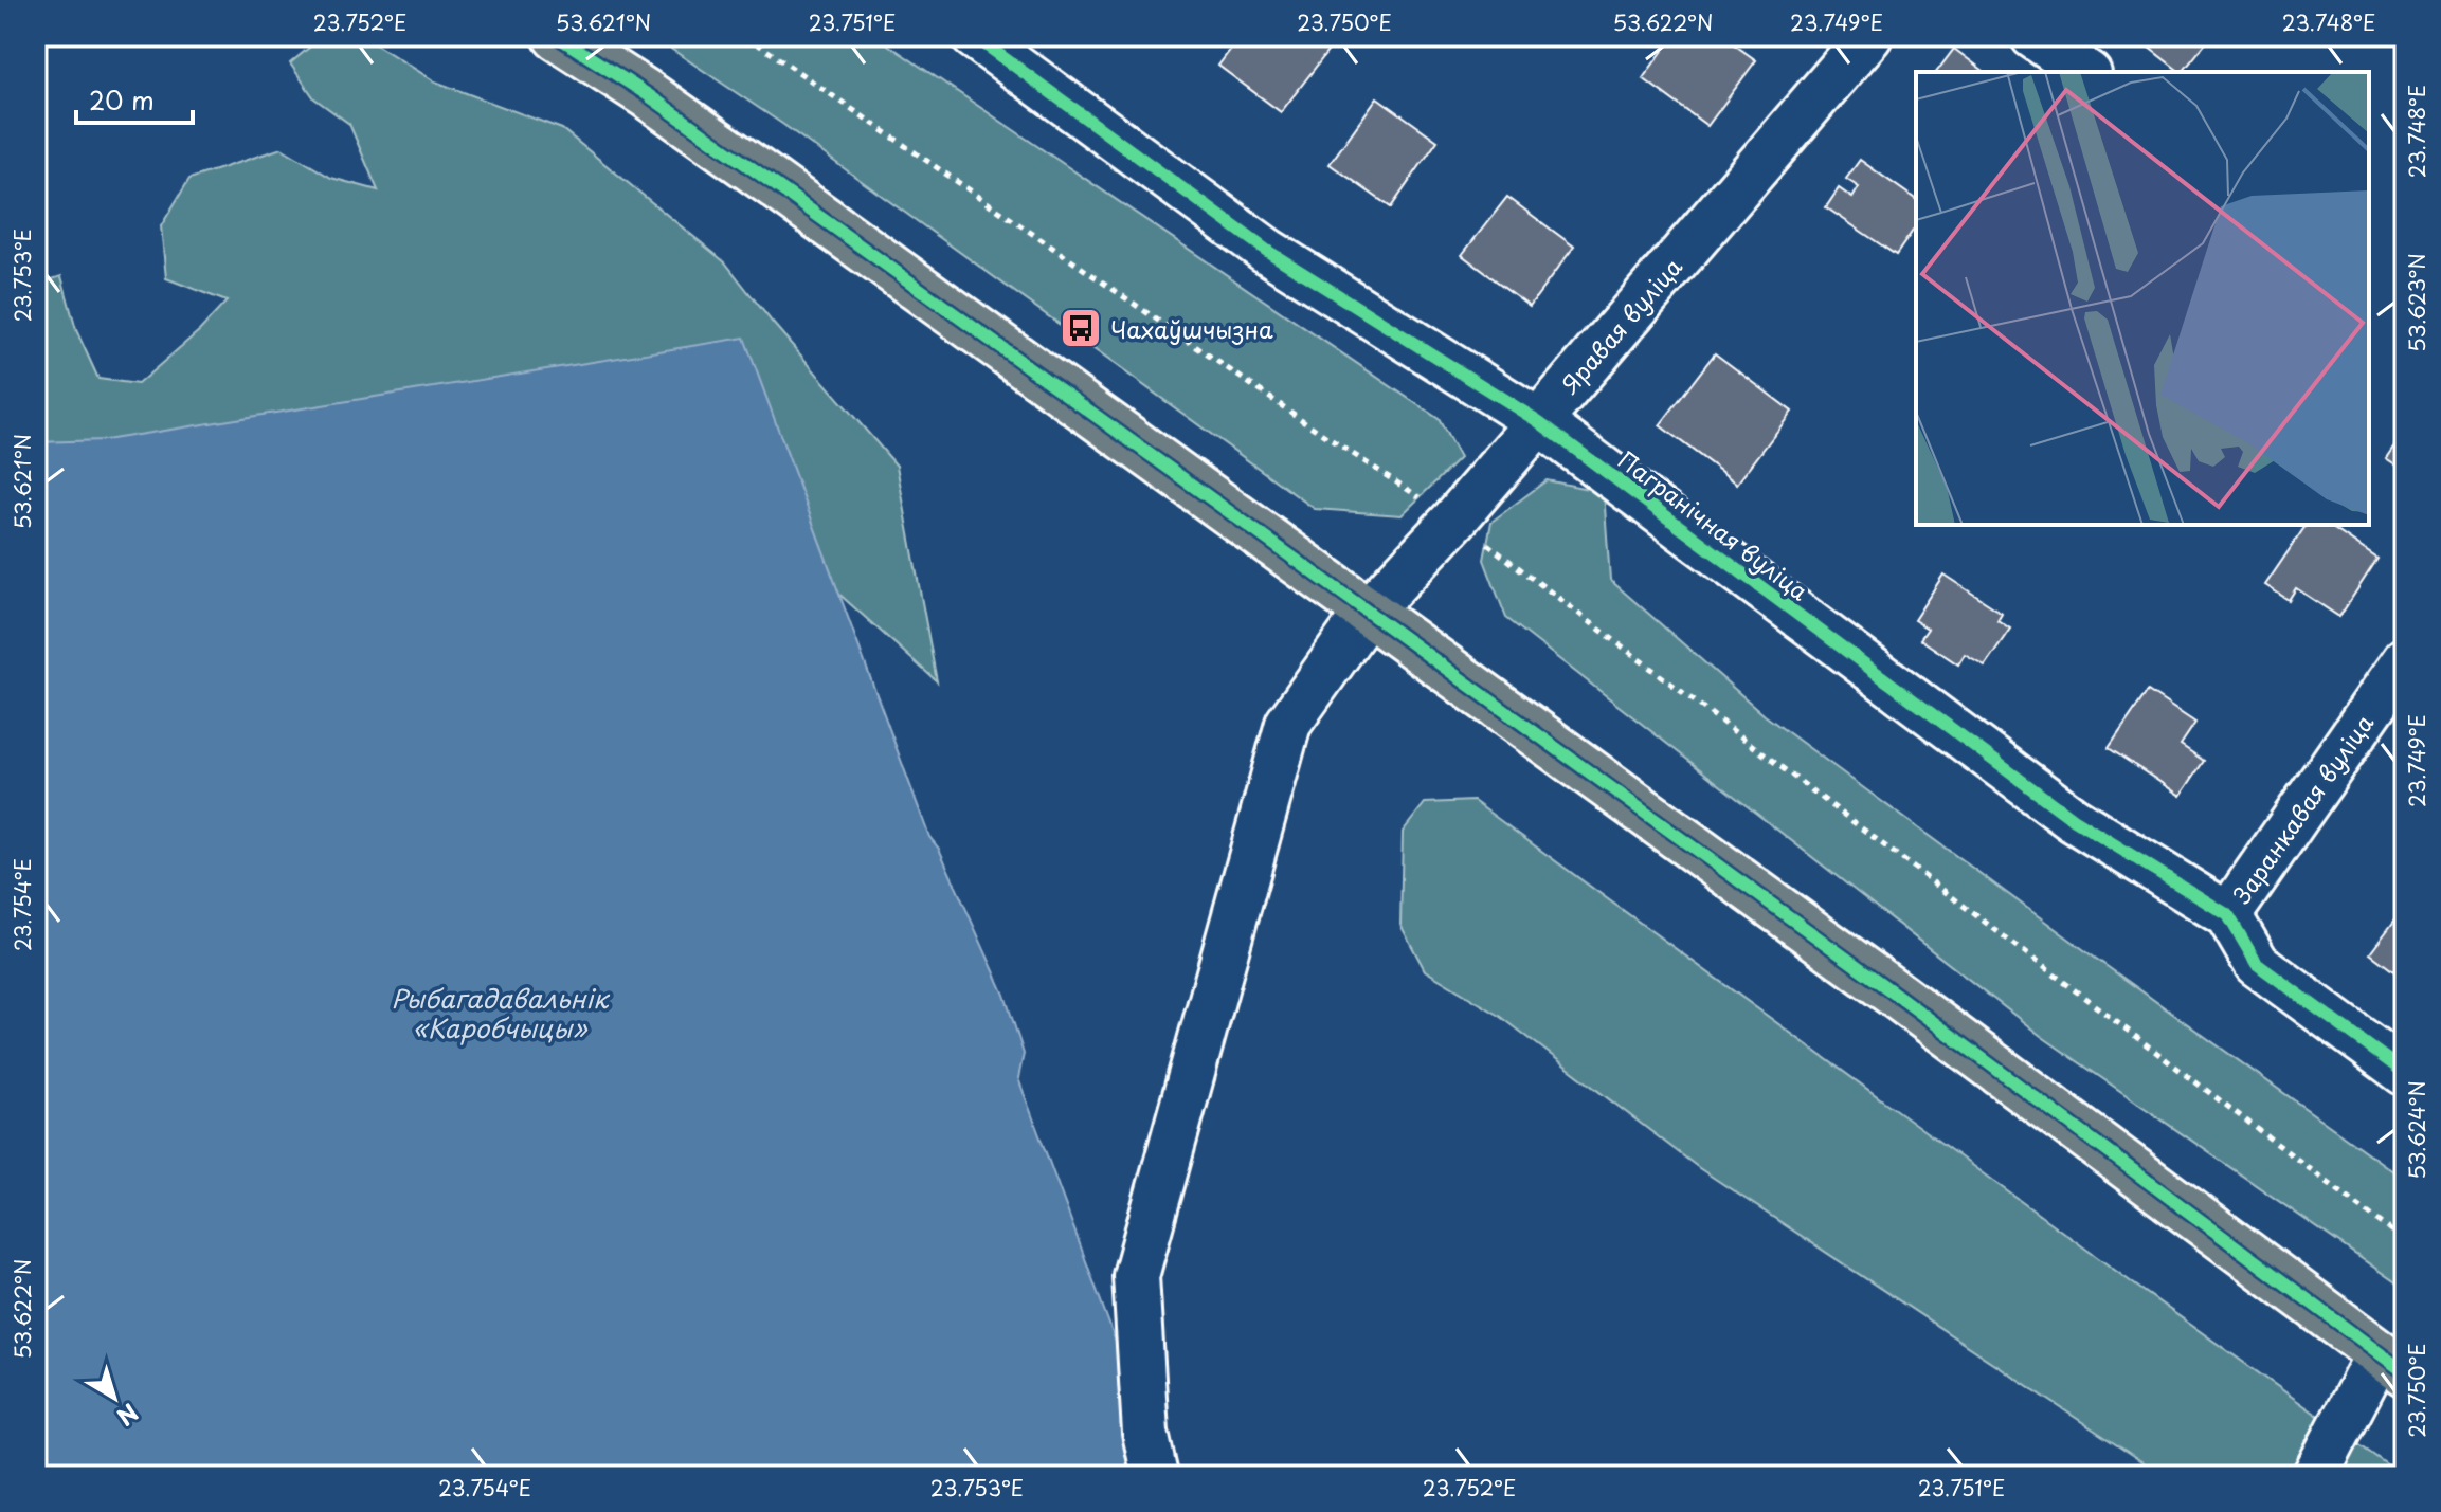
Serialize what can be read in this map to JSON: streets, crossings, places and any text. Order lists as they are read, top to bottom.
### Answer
{
  "streets": {
    "street": ["Яравая вуліца", "Пагранічная вуліца", "Заранкавая вуліца"]
  },
  "crossings": [
    ["Яравая вуліца", "Пагранічная вуліца"],
    ["Пагранічная вуліца", "Заранкавая вуліца"]
  ],
  "water": ["Рыбагадавальнік «Каробчыцы»"],
  "places": {
    "bus stop": ["Чахаўшчызна"]
  },
  "scale_bar": "20 m",
  "north": "bottom right",
  "coordinates": [
    "23.752°E",
    "53.621°N",
    "23.751°E",
    "23.750°E",
    "53.622°N",
    "23.749°E",
    "23.748°E",
    "23.753°E",
    "53.623°N",
    "23.754°E",
    "53.624°N"
  ]
}
